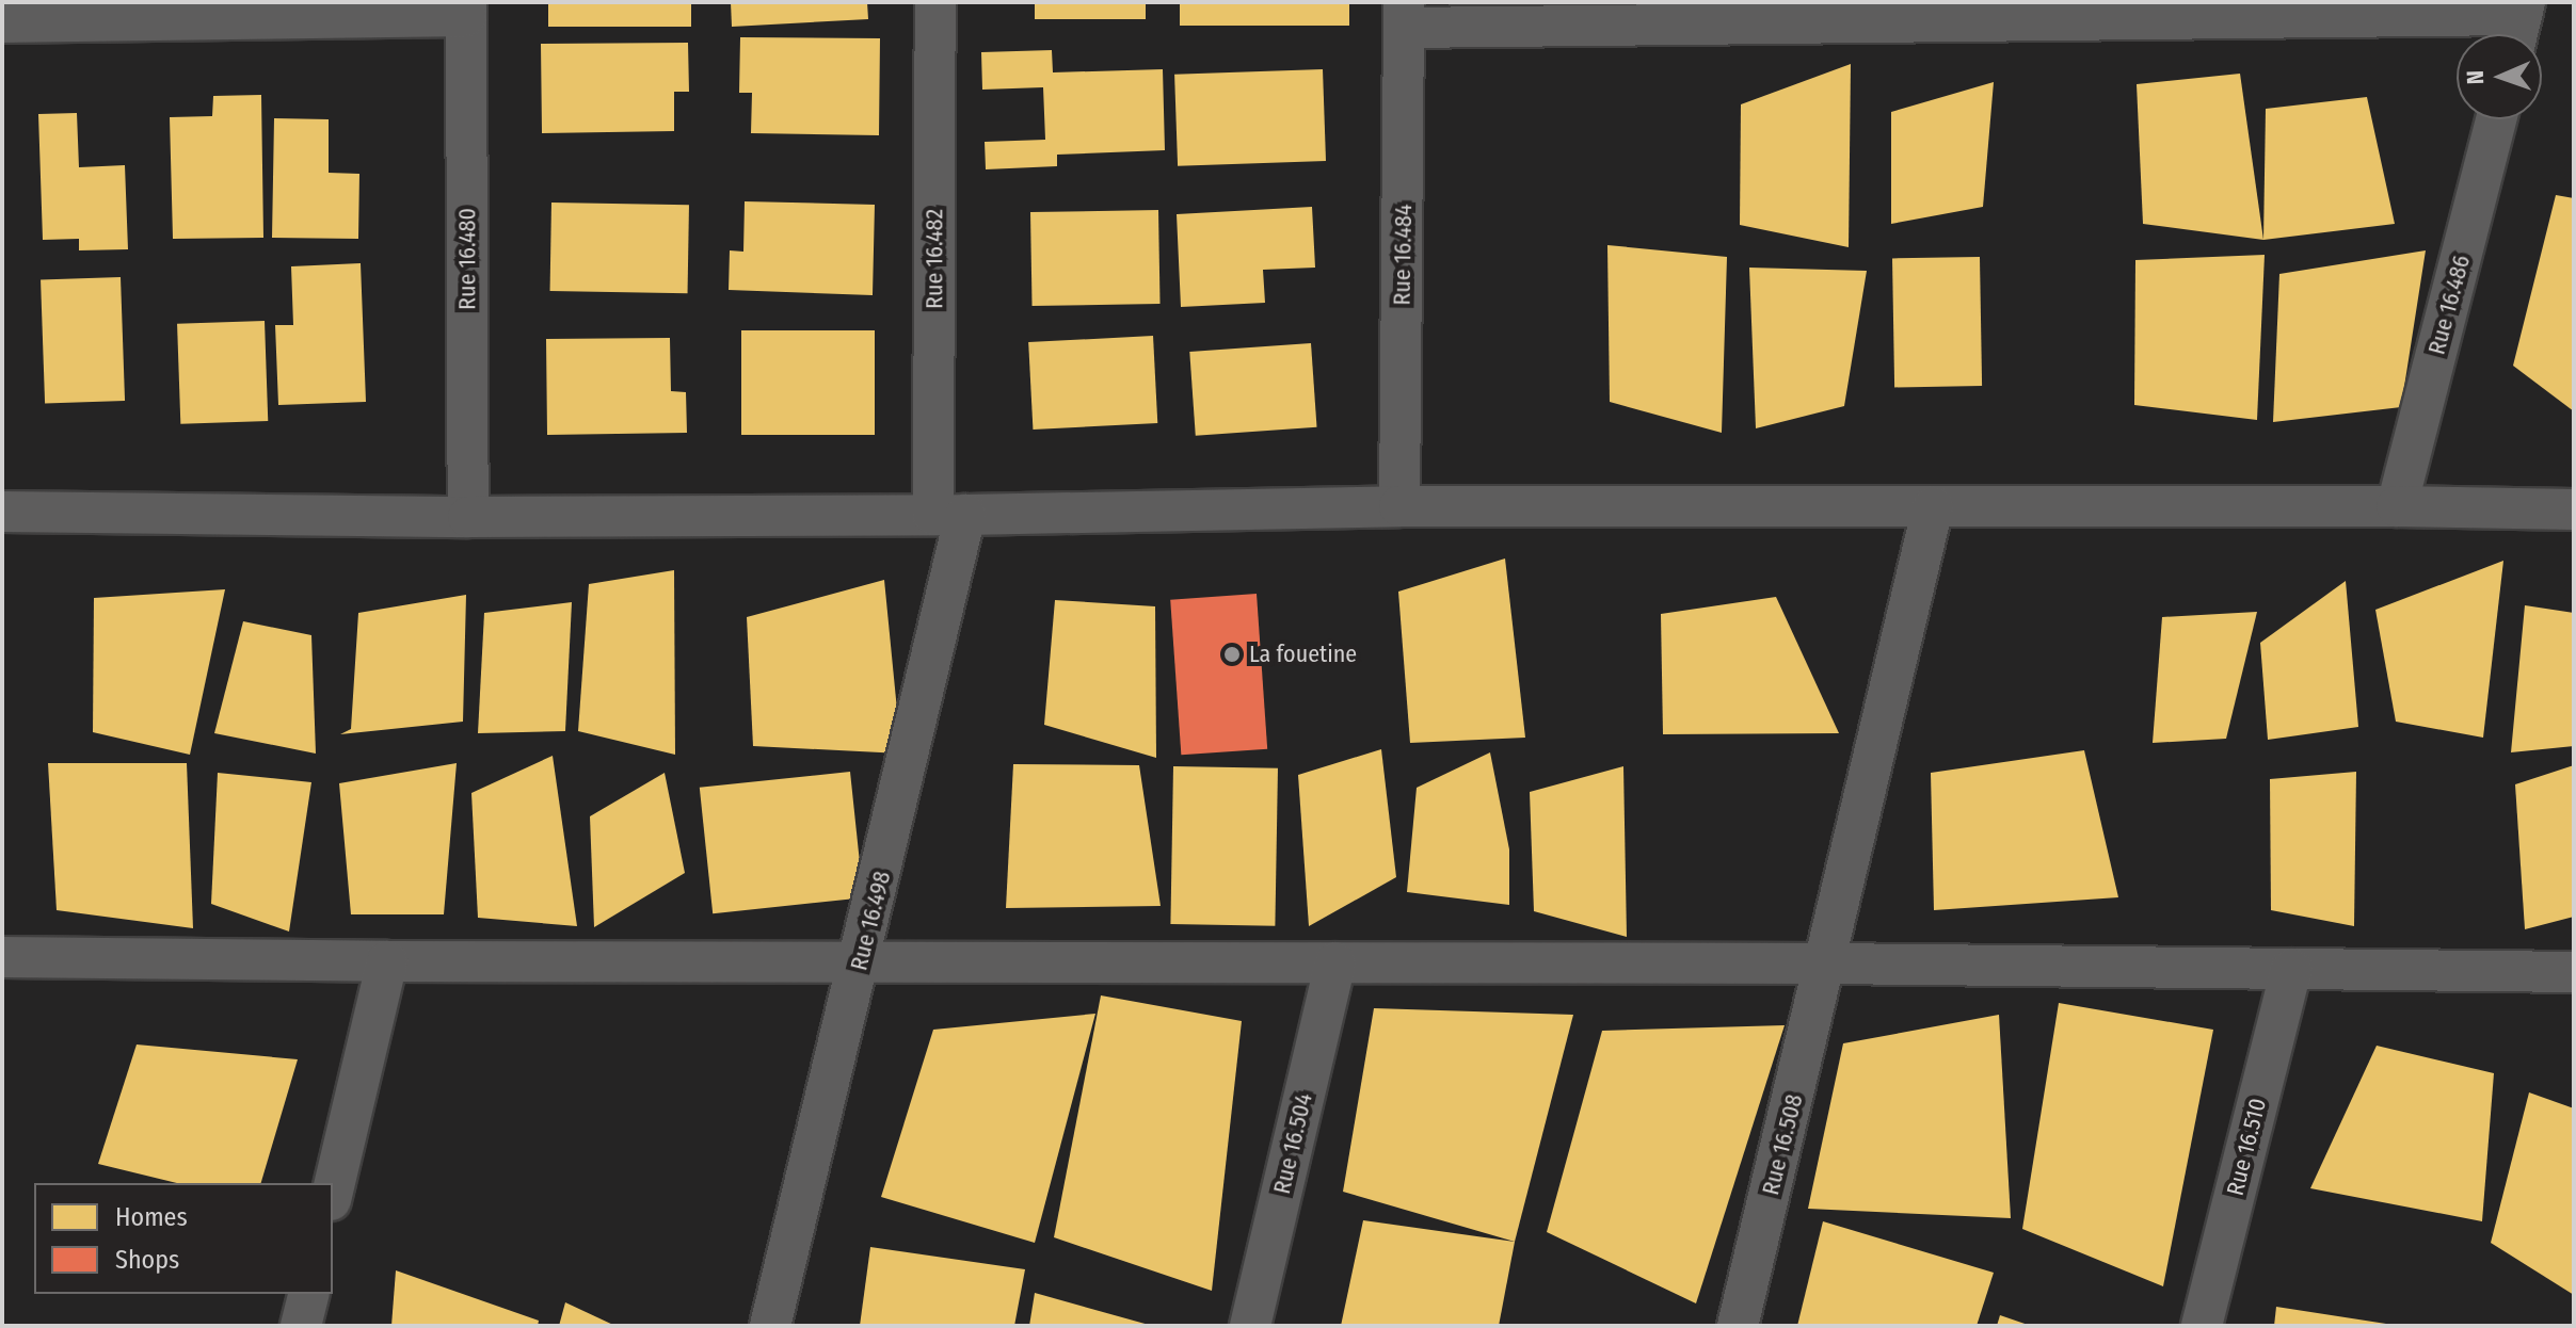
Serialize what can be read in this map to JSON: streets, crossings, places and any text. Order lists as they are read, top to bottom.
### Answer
{
  "streets": {
    "street": [
      "Rue 16.484",
      "Rue 16.480",
      "Rue 16.482",
      "Rue 16.486",
      "Rue 16.498",
      "Rue 16.504",
      "Rue 16.508",
      "Rue 16.510"
    ]
  },
  "crossings": [
    ["Rue 16.482", "Rue 16.498"]
  ],
  "places": ["La fouetine"],
  "legend": ["Homes", "Shops"],
  "north": "left"
}
